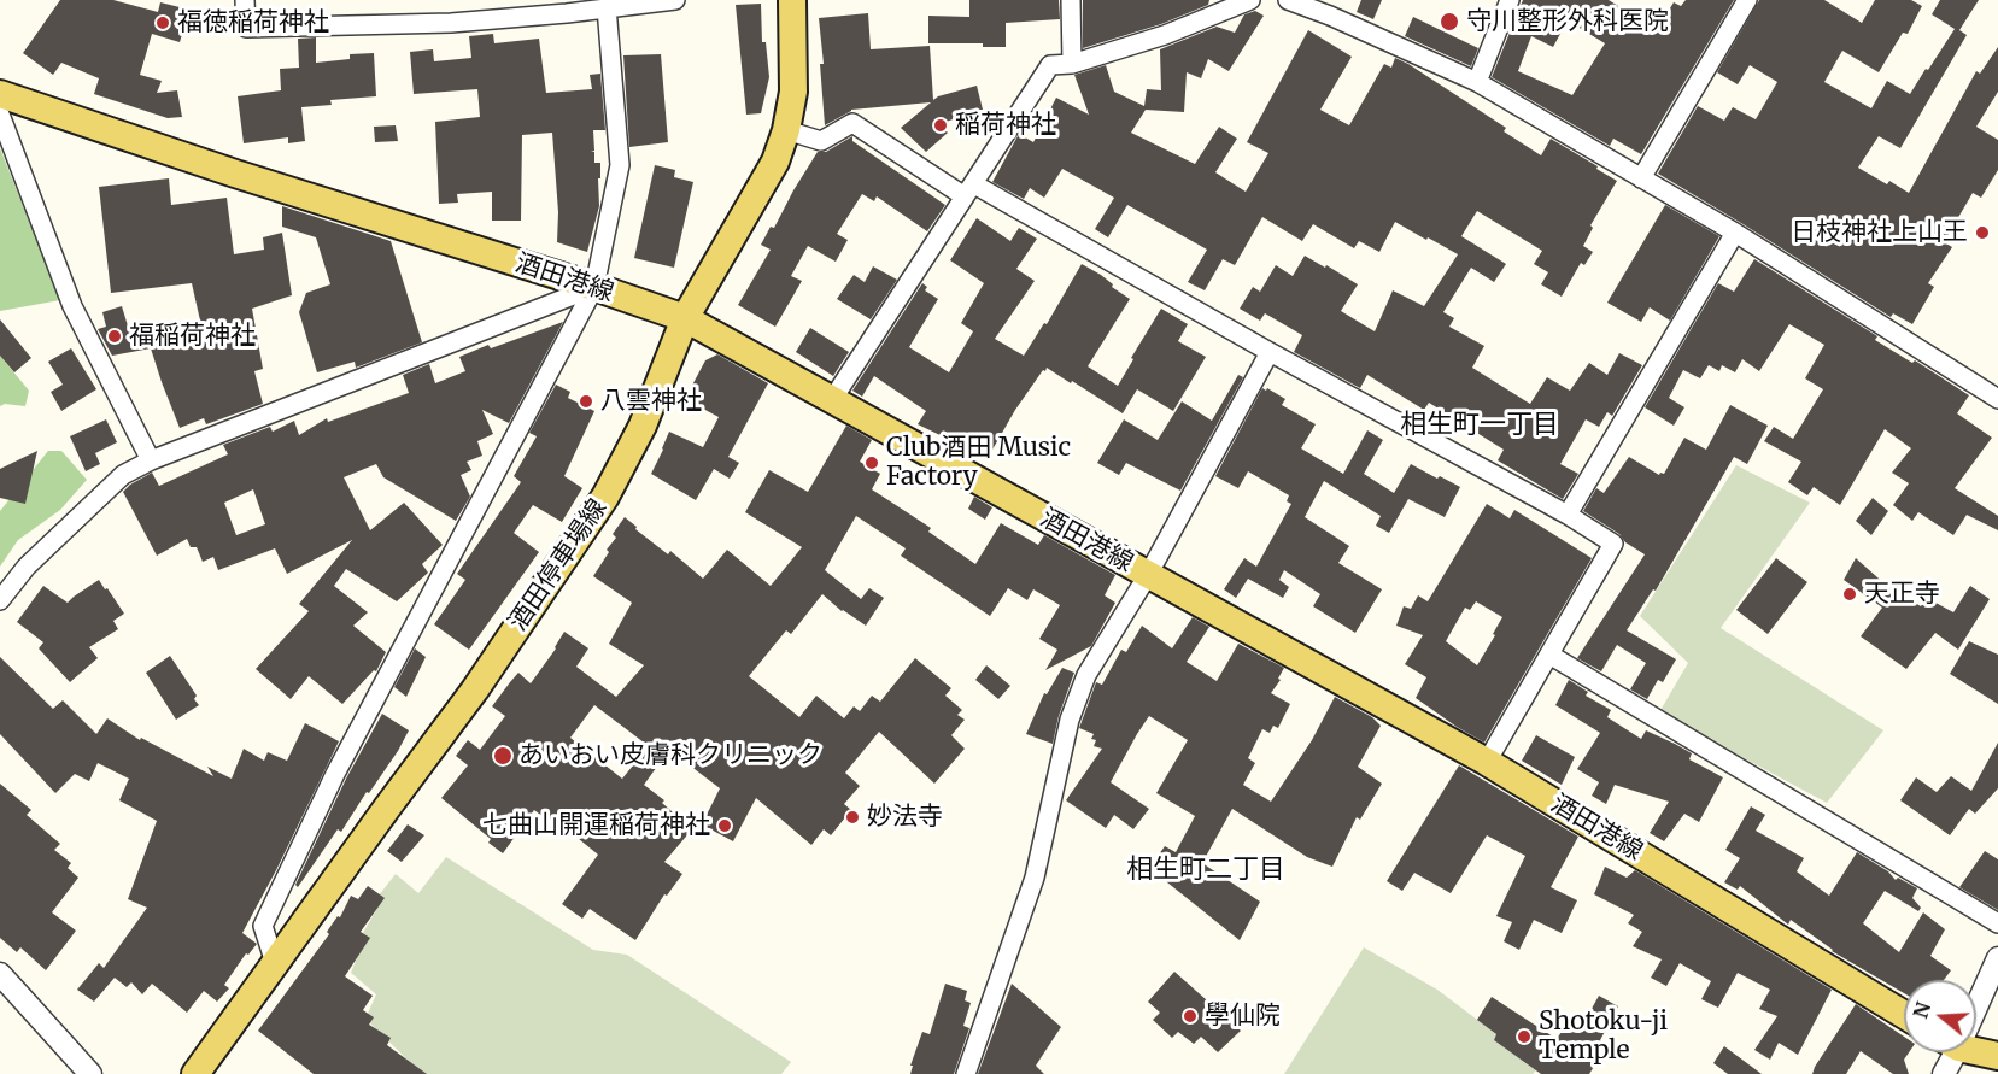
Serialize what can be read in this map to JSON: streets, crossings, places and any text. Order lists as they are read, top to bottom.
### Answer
{
  "streets": {
    "main road": ["酒田港線", "酒田停車場線"]
  },
  "crossings": [
    ["酒田港線", "酒田停車場線"]
  ],
  "districts": ["相生町一丁目", "相生町二丁目"],
  "places": [
    "守川整形外科医院",
    "福徳稲荷神社",
    "稲荷神社",
    "日枝神社上山王",
    "福稲荷神社",
    "八雲神社",
    "Club酒田 Music Factory",
    "天正寺",
    "あいおい皮膚科クリニック",
    "妙法寺",
    "七曲山開運稲荷神社",
    "學仙院",
    "Shotoku-ji Temple"
  ],
  "north": "left"
}
